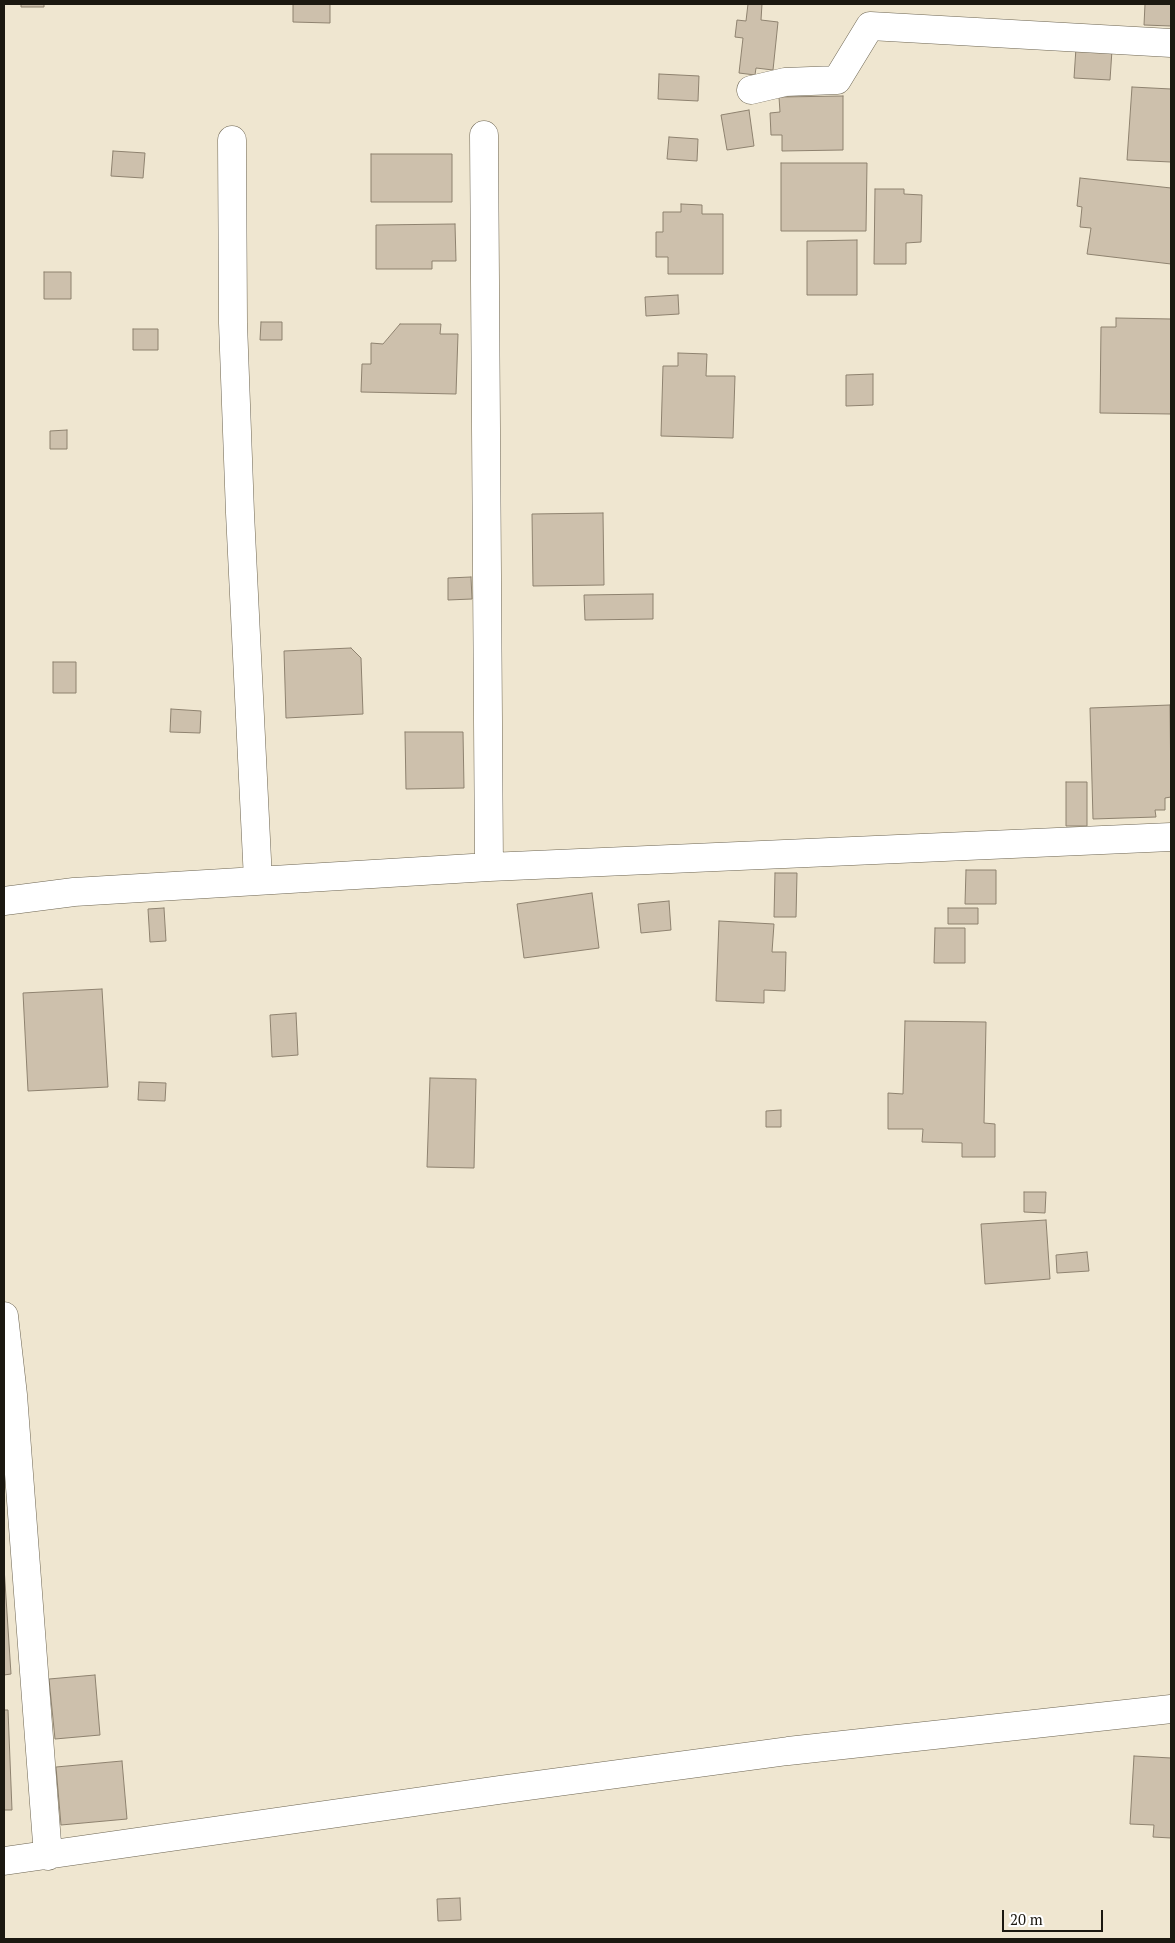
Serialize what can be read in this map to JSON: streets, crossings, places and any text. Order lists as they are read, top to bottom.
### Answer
{
  "scale_bar": "20 m"
}
